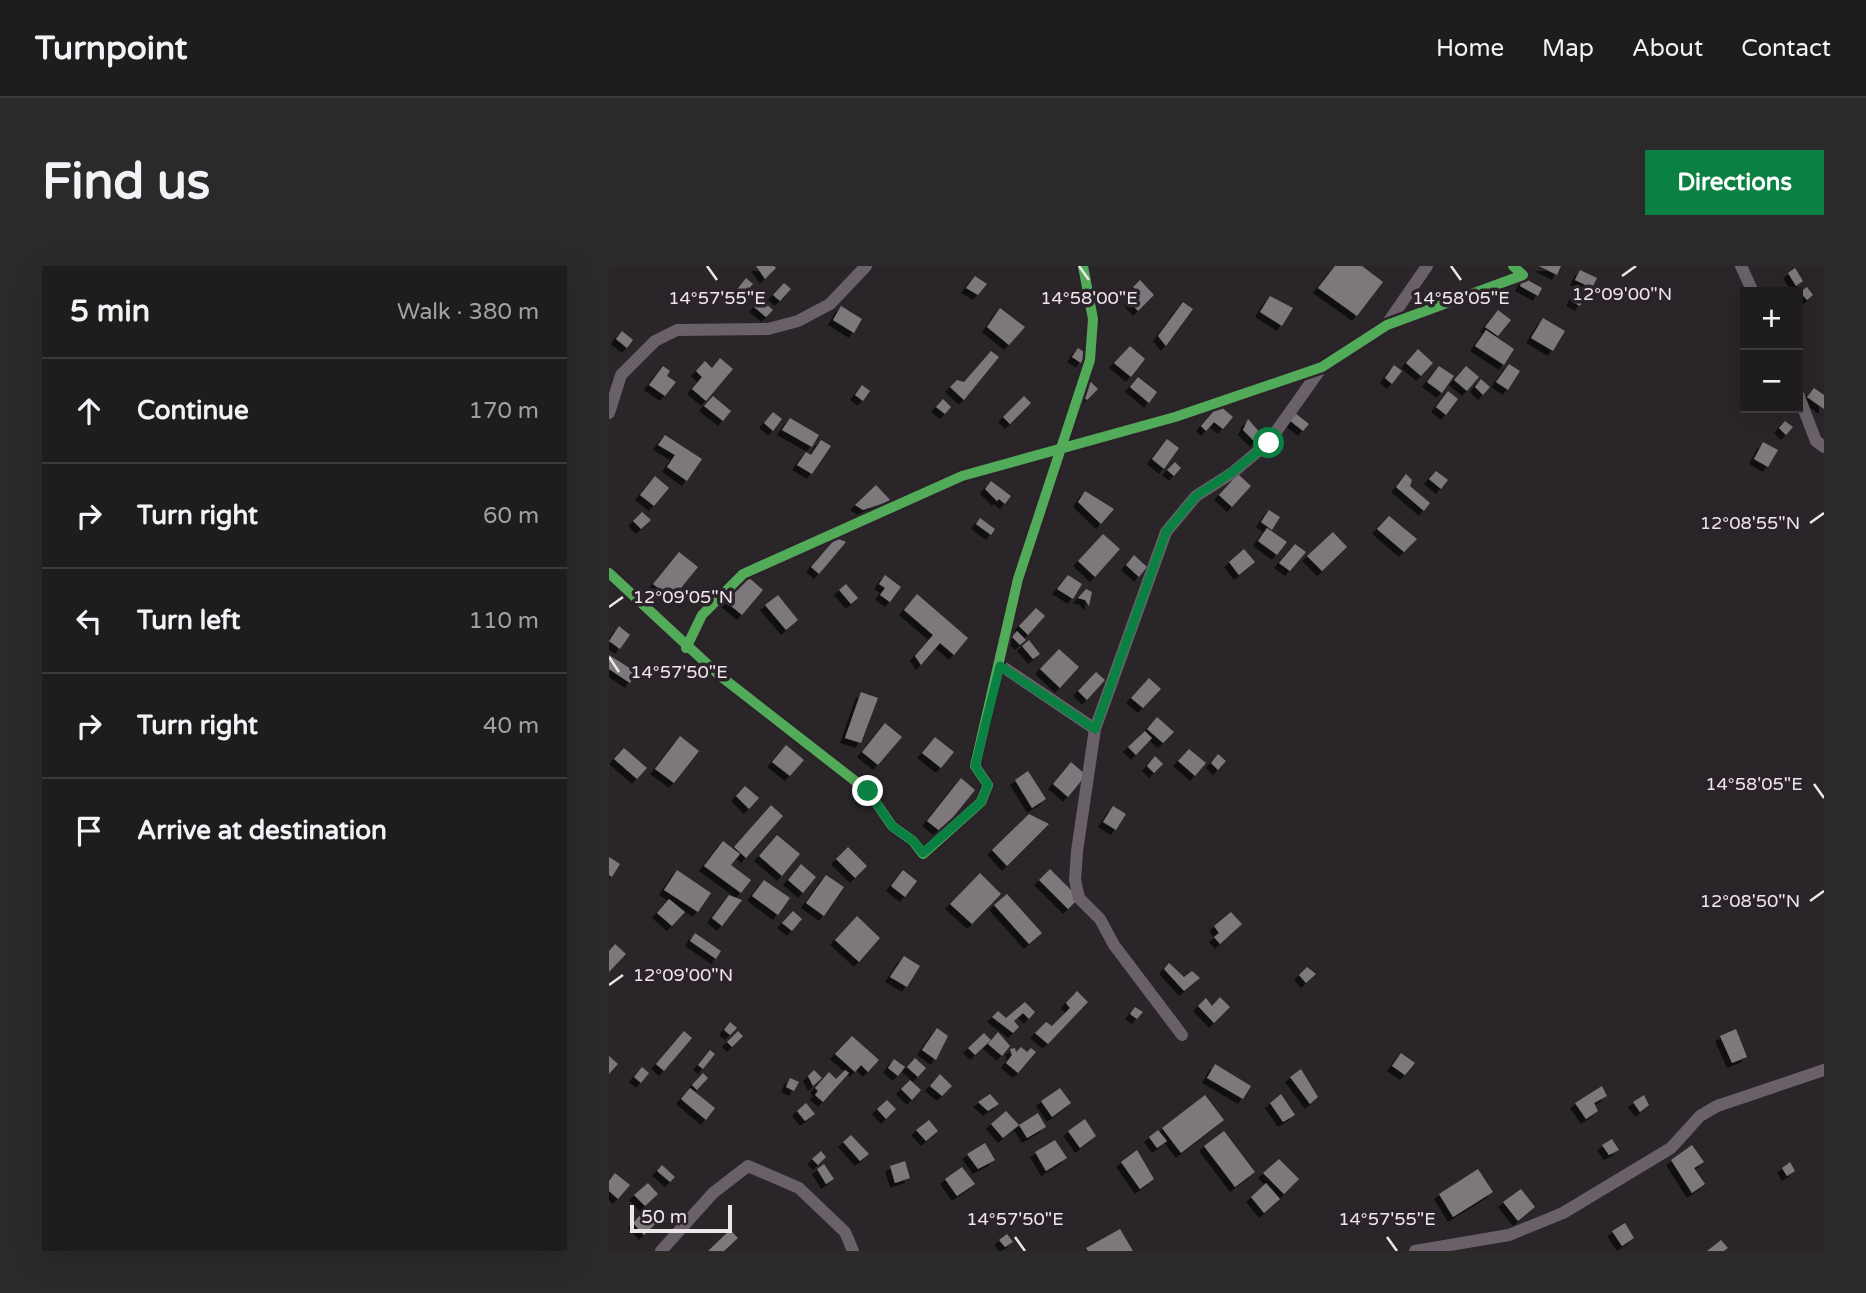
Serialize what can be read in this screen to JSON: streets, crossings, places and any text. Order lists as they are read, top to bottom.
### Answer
{
  "scale_bar": "50 m",
  "page": {
    "header": "Turnpoint",
    "nav": [
      "Home",
      "Map",
      "About",
      "Contact"
    ],
    "buttons": "Directions",
    "title": "Find us",
    "heading": ["5 min", "Walk · 380 m"],
    "map_buttons": ["+", "−"],
    "list": [
      ["Continue", "170 m"],
      ["Turn right", "60 m"],
      ["Turn left", "110 m"],
      ["Turn right", "40 m"],
      "Arrive at destination"
    ],
    "scale": "50 m"
  },
  "coordinates": [
    "12°09'00\"N",
    "14°57'55\"E",
    "14°58'00\"E",
    "14°58'05\"E",
    "12°08'55\"N",
    "12°09'05\"N",
    "14°57'50\"E",
    "12°08'50\"N"
  ]
}
